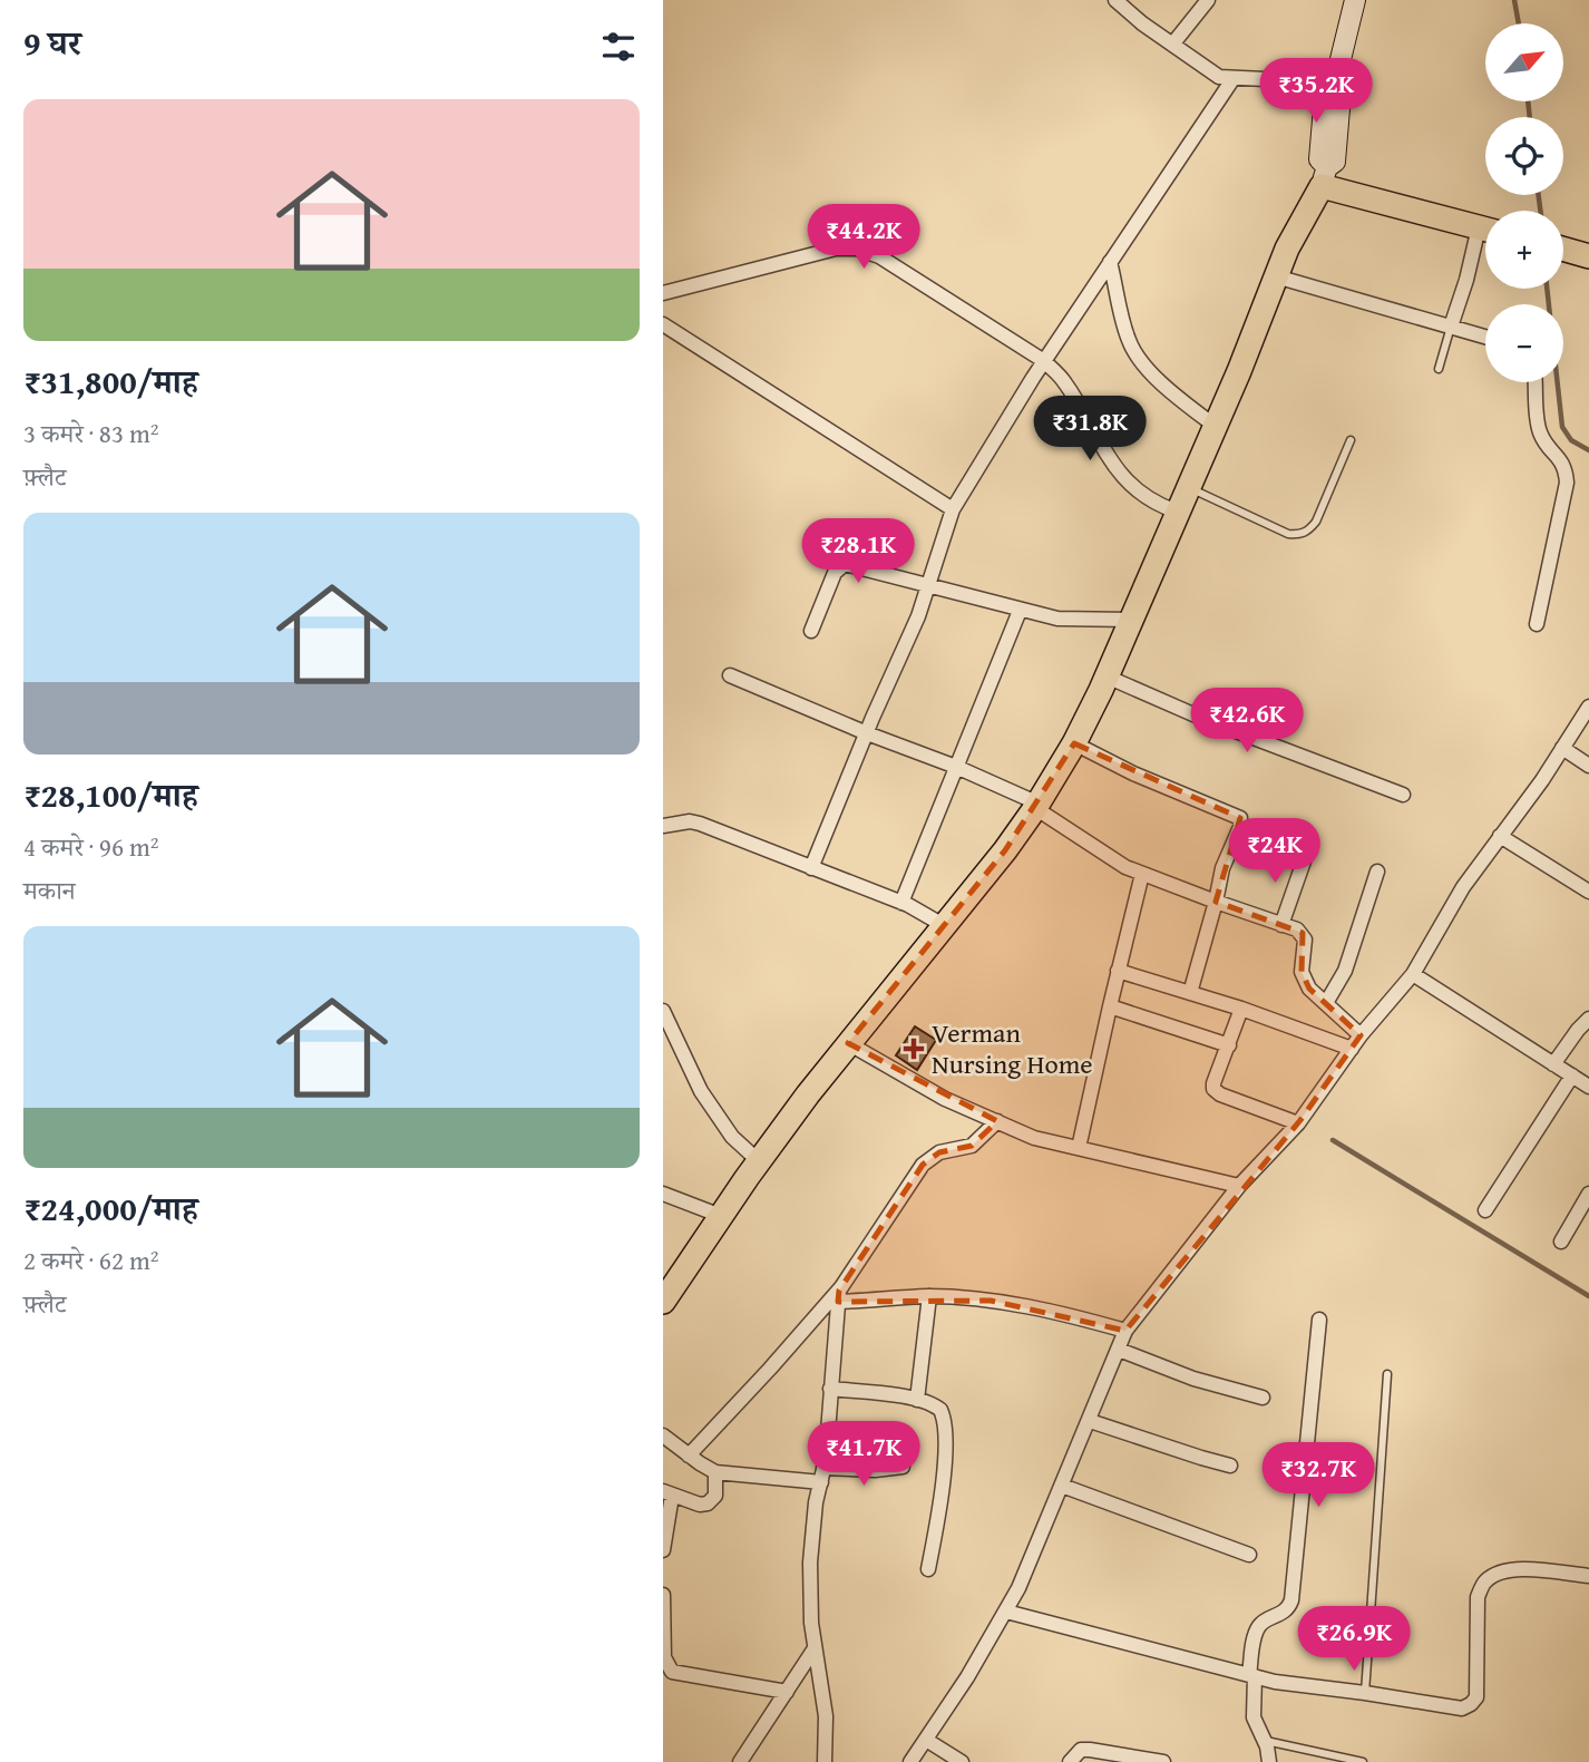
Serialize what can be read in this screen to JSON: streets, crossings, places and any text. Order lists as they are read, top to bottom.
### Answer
{
  "places": {
    "health": ["Verman Nursing Home"]
  },
  "north": "top right",
  "page": {
    "heading": "9 घर",
    "map_buttons": ["+", "−"],
    "price": [
      "₹35.2K",
      "₹44.2K",
      "₹31.8K",
      "₹28.1K",
      "₹42.6K",
      "₹24K",
      "₹41.7K",
      "₹32.7K",
      "₹26.9K"
    ],
    "list": [
      {
        "name": "₹31,800/माह",
        "note": "3 कमरे · 83 m² · फ़्लैट"
      },
      {
        "name": "₹28,100/माह",
        "note": "4 कमरे · 96 m² · मकान"
      },
      {
        "name": "₹24,000/माह",
        "note": "2 कमरे · 62 m² · फ़्लैट"
      }
    ]
  }
}
